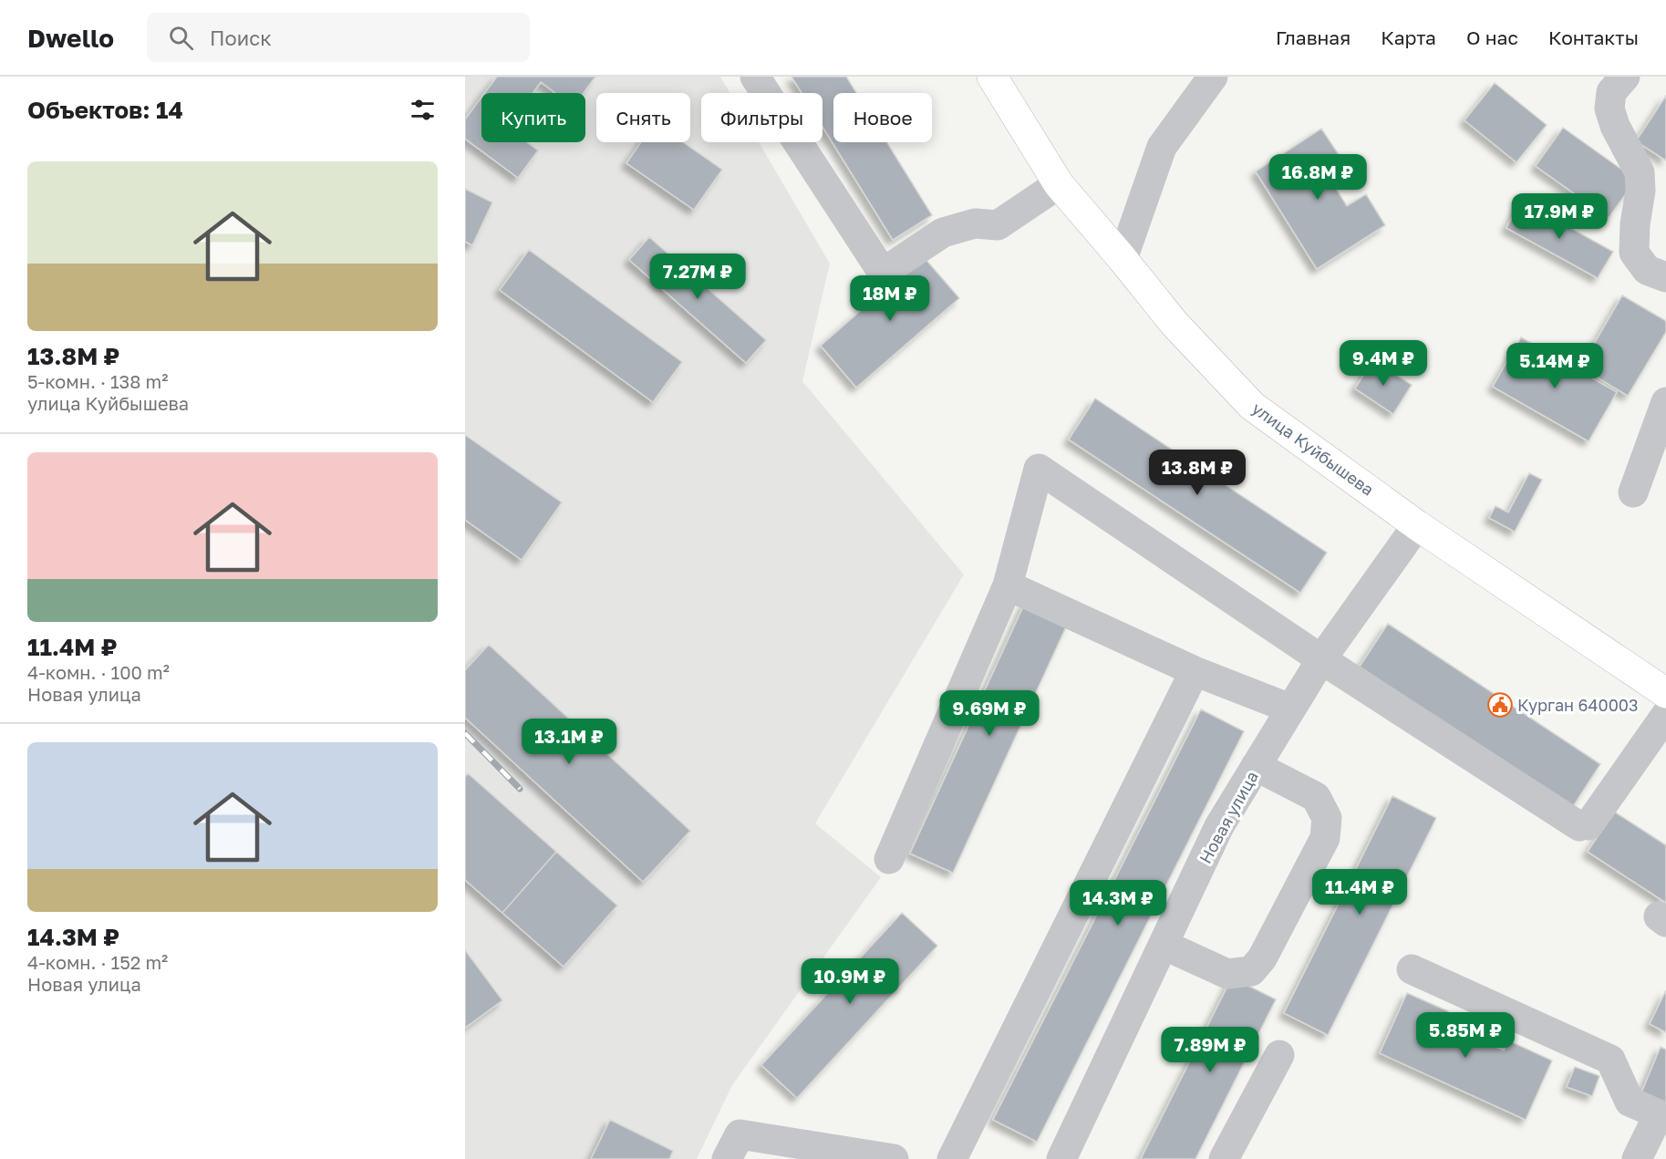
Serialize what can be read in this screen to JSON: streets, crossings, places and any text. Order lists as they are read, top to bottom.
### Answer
{
  "streets": {
    "main road": ["улица Куйбышева"],
    "street": ["Новая улица"]
  },
  "crossings": [
    ["улица Куйбышева", "Новая улица"]
  ],
  "places": {
    "public building": ["Курган 640003"]
  },
  "page": {
    "header": "Dwello",
    "search": "Поиск",
    "nav": [
      "Главная",
      "Карта",
      "О нас",
      "Контакты"
    ],
    "heading": "Объектов: 14",
    "chip": [
      "Купить",
      "Снять",
      "Фильтры",
      "Новое"
    ],
    "list": [
      {
        "name": "13.8M ₽",
        "note": "5-комн. · 138 m² · улица Куйбышева"
      },
      {
        "name": "11.4M ₽",
        "note": "4-комн. · 100 m² · Новая улица"
      },
      {
        "name": "14.3M ₽",
        "note": "4-комн. · 152 m² · Новая улица"
      }
    ],
    "price": [
      "16.8M ₽",
      "17.9M ₽",
      "7.27M ₽",
      "18M ₽",
      "9.4M ₽",
      "5.14M ₽",
      "13.8M ₽",
      "9.69M ₽",
      "13.1M ₽",
      "11.4M ₽",
      "14.3M ₽",
      "10.9M ₽",
      "5.85M ₽",
      "7.89M ₽"
    ]
  }
}
